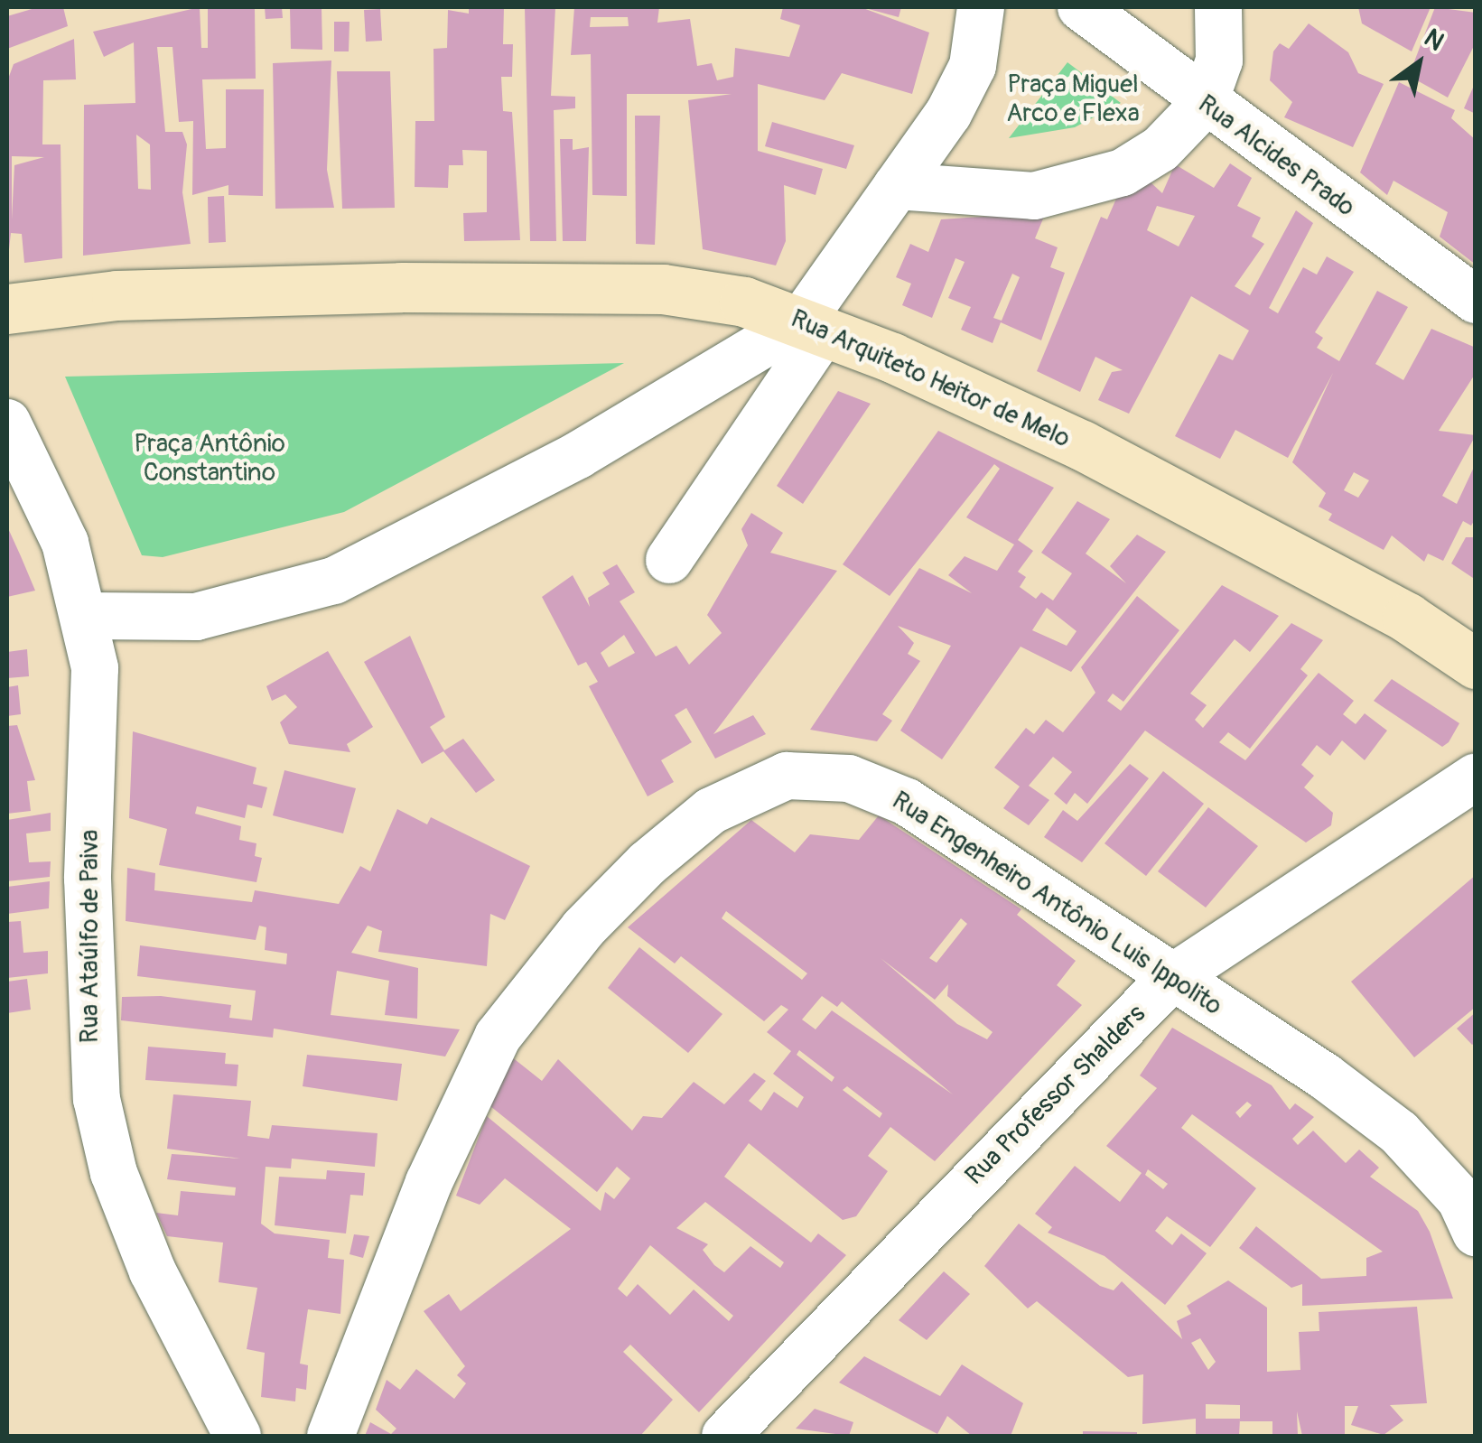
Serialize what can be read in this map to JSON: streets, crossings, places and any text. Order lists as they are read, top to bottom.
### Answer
{
  "streets": {
    "street": [
      "Rua Alcides Prado",
      "Rua Arquiteto Heitor de Melo",
      "Rua Engenheiro Antônio Luis Ippolito",
      "Rua Ataúlfo de Paiva",
      "Rua Professor Shalders"
    ]
  },
  "crossings": [
    ["Rua Engenheiro Antônio Luis Ippolito", "Rua Professor Shalders"]
  ],
  "parks": ["Praça Miguel Arco e Flexa", "Praça Antônio Constantino"],
  "north": "top right"
}
